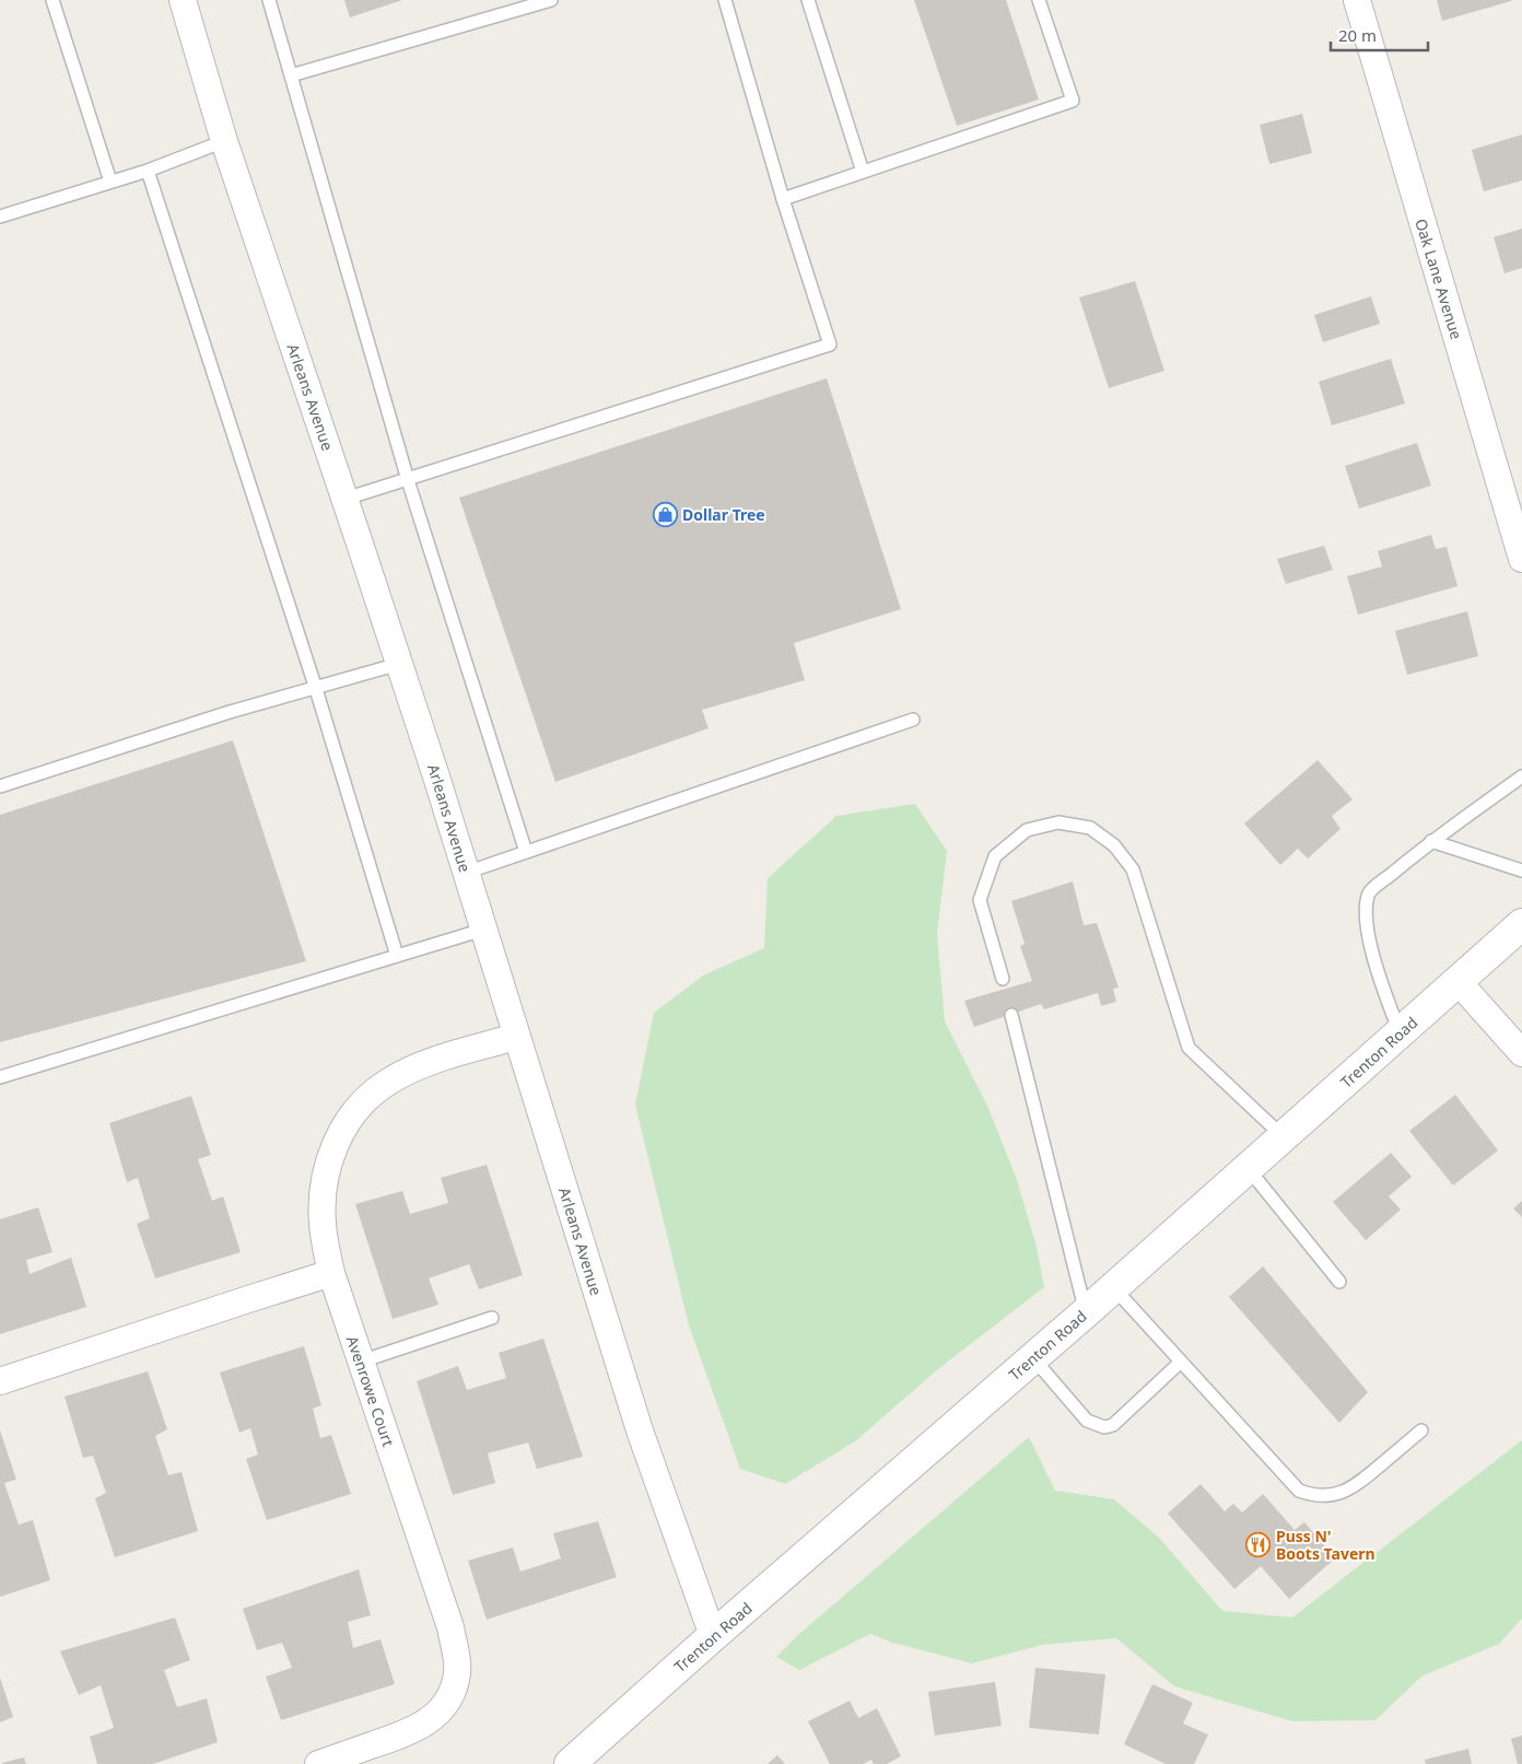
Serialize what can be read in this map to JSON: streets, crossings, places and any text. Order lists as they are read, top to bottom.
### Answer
{
  "streets": {
    "main road": ["Trenton Road"],
    "street": ["Oak Lane Avenue", "Arleans Avenue", "Avenrowe Court"]
  },
  "crossings": [
    ["Arleans Avenue", "Trenton Road"],
    ["Arleans Avenue", "Avenrowe Court"]
  ],
  "places": {
    "shop": ["Dollar Tree"],
    "restaurant": ["Puss N' Boots Tavern"]
  },
  "scale_bar": "20 m"
}
